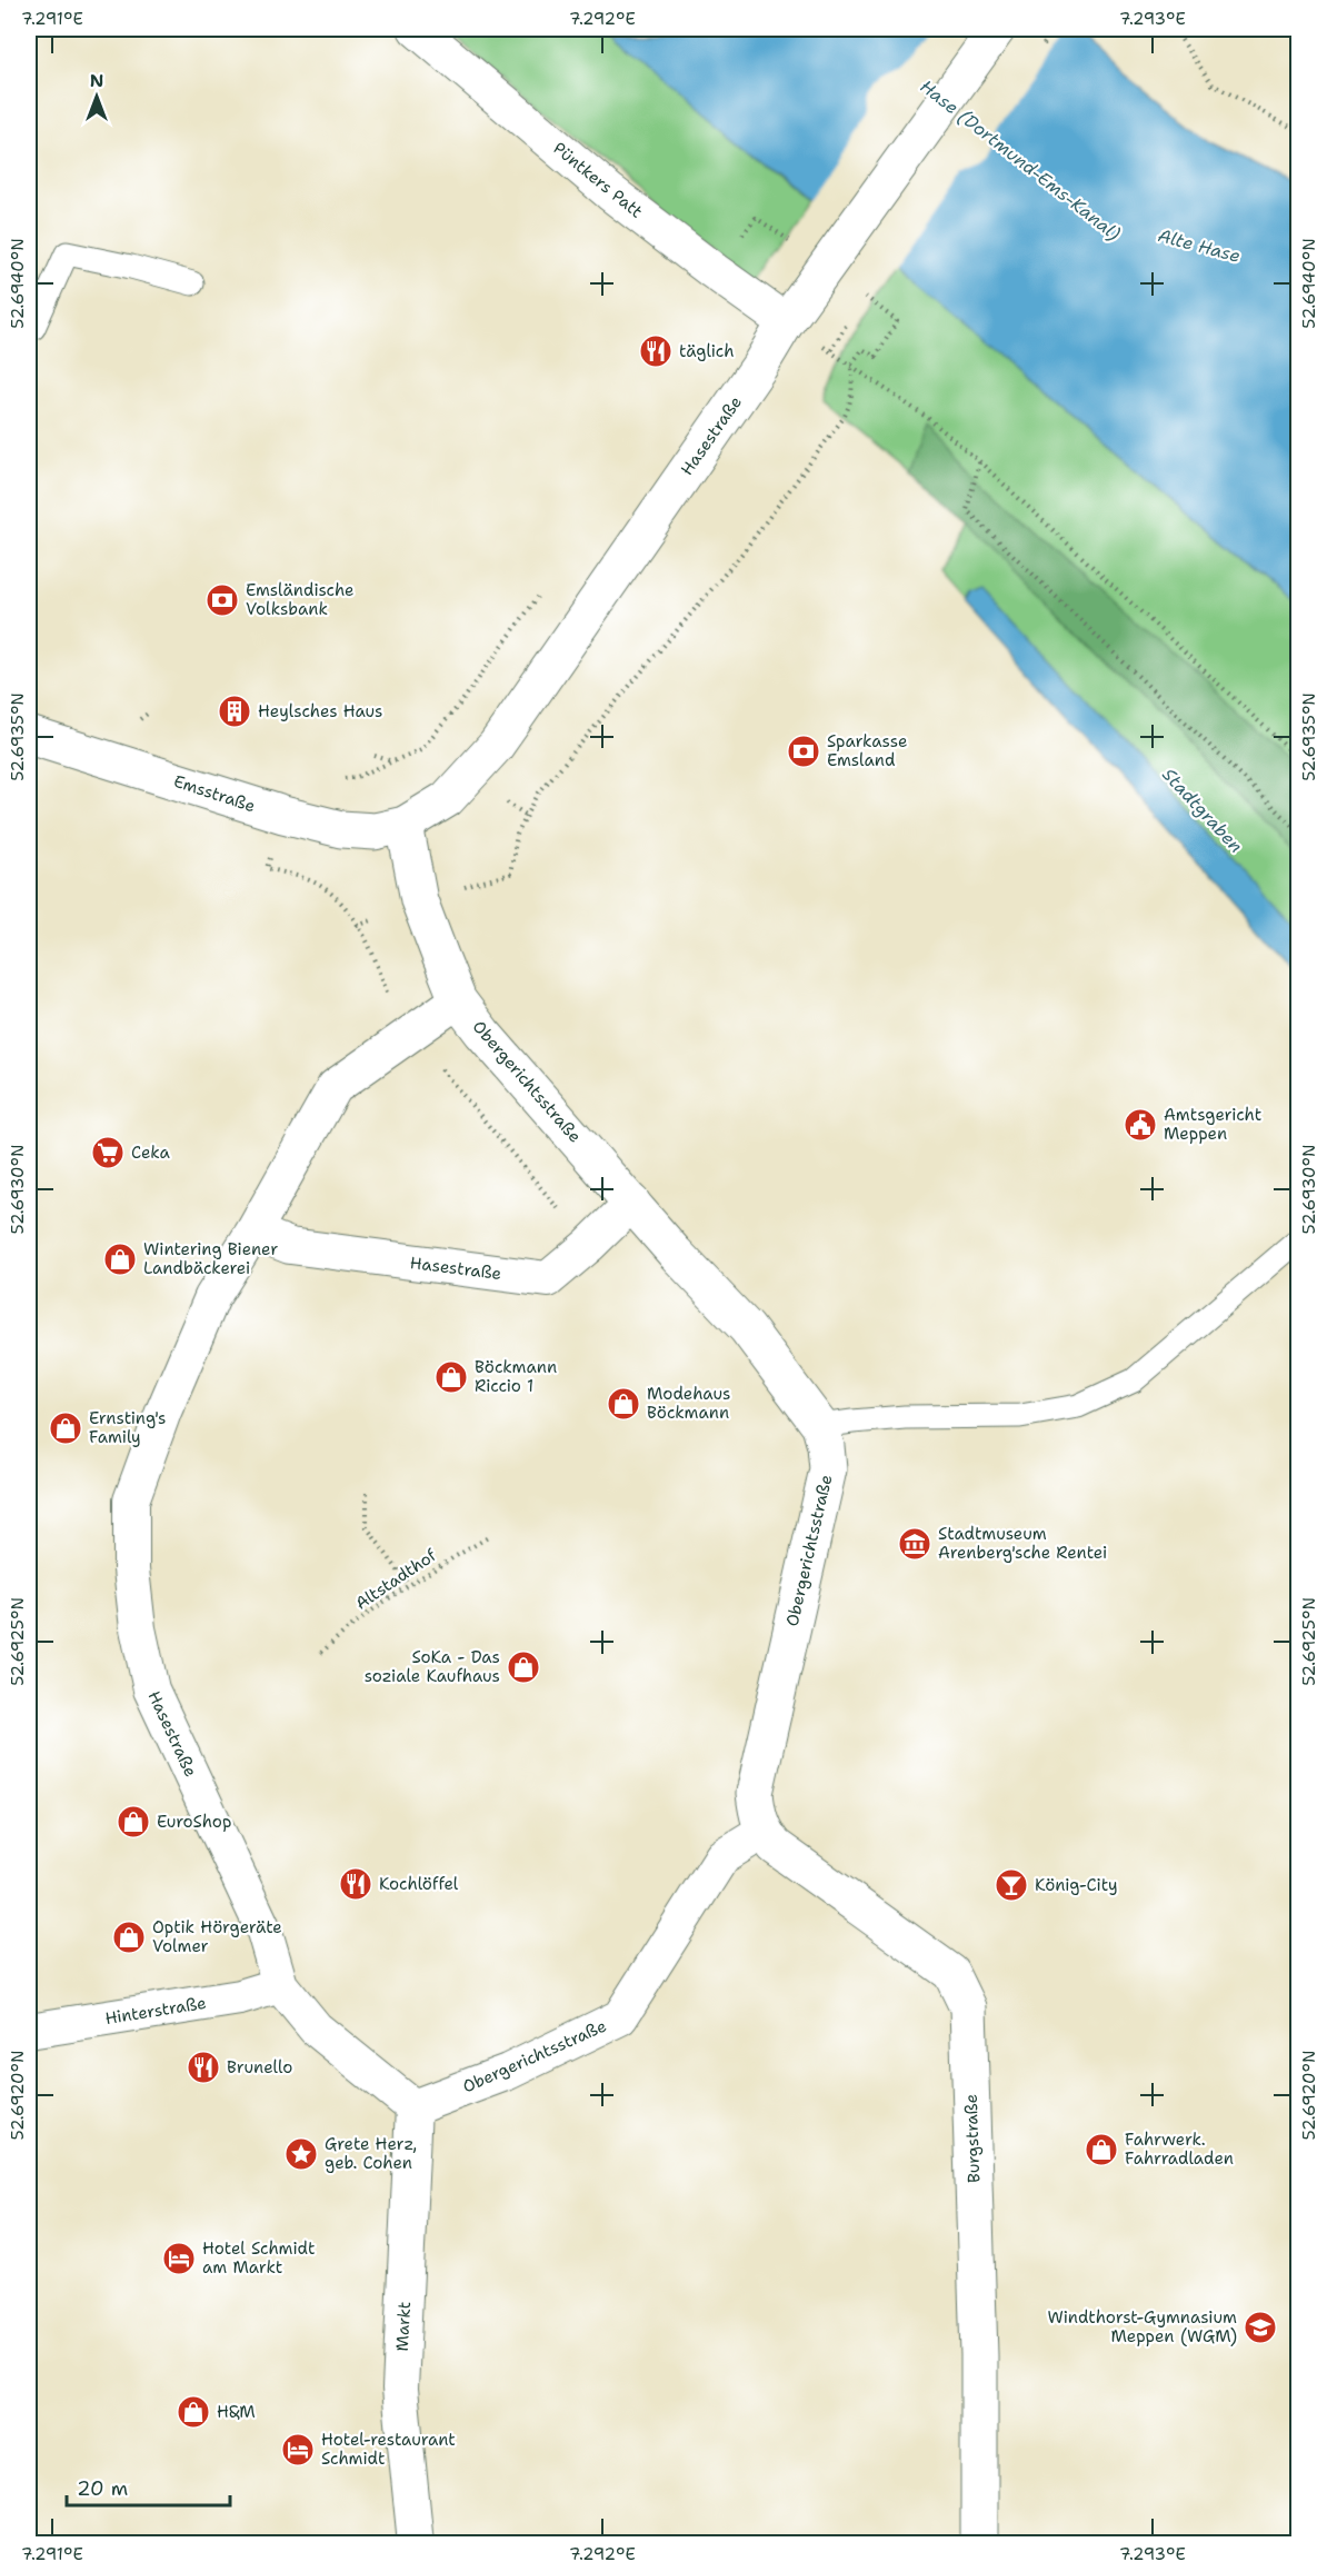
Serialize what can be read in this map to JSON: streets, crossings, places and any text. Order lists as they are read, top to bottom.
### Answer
{
  "streets": {
    "street": [
      "Püntkers Patt",
      "Hasestraße",
      "Emsstraße",
      "Obergerichtsstraße",
      "Hinterstraße",
      "Burgstraße",
      "Markt"
    ],
    "path": ["Altstadthof"]
  },
  "crossings": [
    ["Püntkers Patt", "Hasestraße"],
    ["Hasestraße", "Emsstraße"],
    ["Hasestraße", "Obergerichtsstraße"],
    ["Hasestraße", "Hinterstraße"],
    ["Hasestraße", "Markt"],
    ["Emsstraße", "Obergerichtsstraße"],
    ["Obergerichtsstraße", "Burgstraße"],
    ["Obergerichtsstraße", "Markt"]
  ],
  "water": ["Hase (Dortmund-Ems-Kanal)", "Alte Hase", "Stadtgraben"],
  "places": {
    "restaurant": ["täglich", "Kochlöffel", "Brunello"],
    "bank": ["Emsländische Volksbank", "Sparkasse Emsland"],
    "building": ["Heylsches Haus"],
    "public building": ["Amtsgericht Meppen"],
    "supermarket": ["Ceka"],
    "shop": [
      "Wintering Biener Landbäckerei",
      "Böckmann Riccio 1",
      "Modehaus Böckmann",
      "Ernsting's Family",
      "SoKa - Das soziale Kaufhaus",
      "EuroShop",
      "Optik Hörgeräte Volmer",
      "Fahrwerk. Fahrradladen",
      "H&M"
    ],
    "museum": ["Stadtmuseum Arenberg'sche Rentei"],
    "bar": ["König-City"],
    "place": ["Grete Herz, geb. Cohen"],
    "hotel": ["Hotel Schmidt am Markt", "Hotel-restaurant Schmidt"],
    "school or university": ["Windthorst-Gymnasium Meppen (WGM)"]
  },
  "scale_bar": "20 m",
  "north": "top",
  "coordinates": [
    "7.291°E",
    "7.292°E",
    "7.293°E",
    "52.6940°N",
    "52.6935°N",
    "52.6930°N",
    "52.6925°N",
    "52.6920°N"
  ]
}
